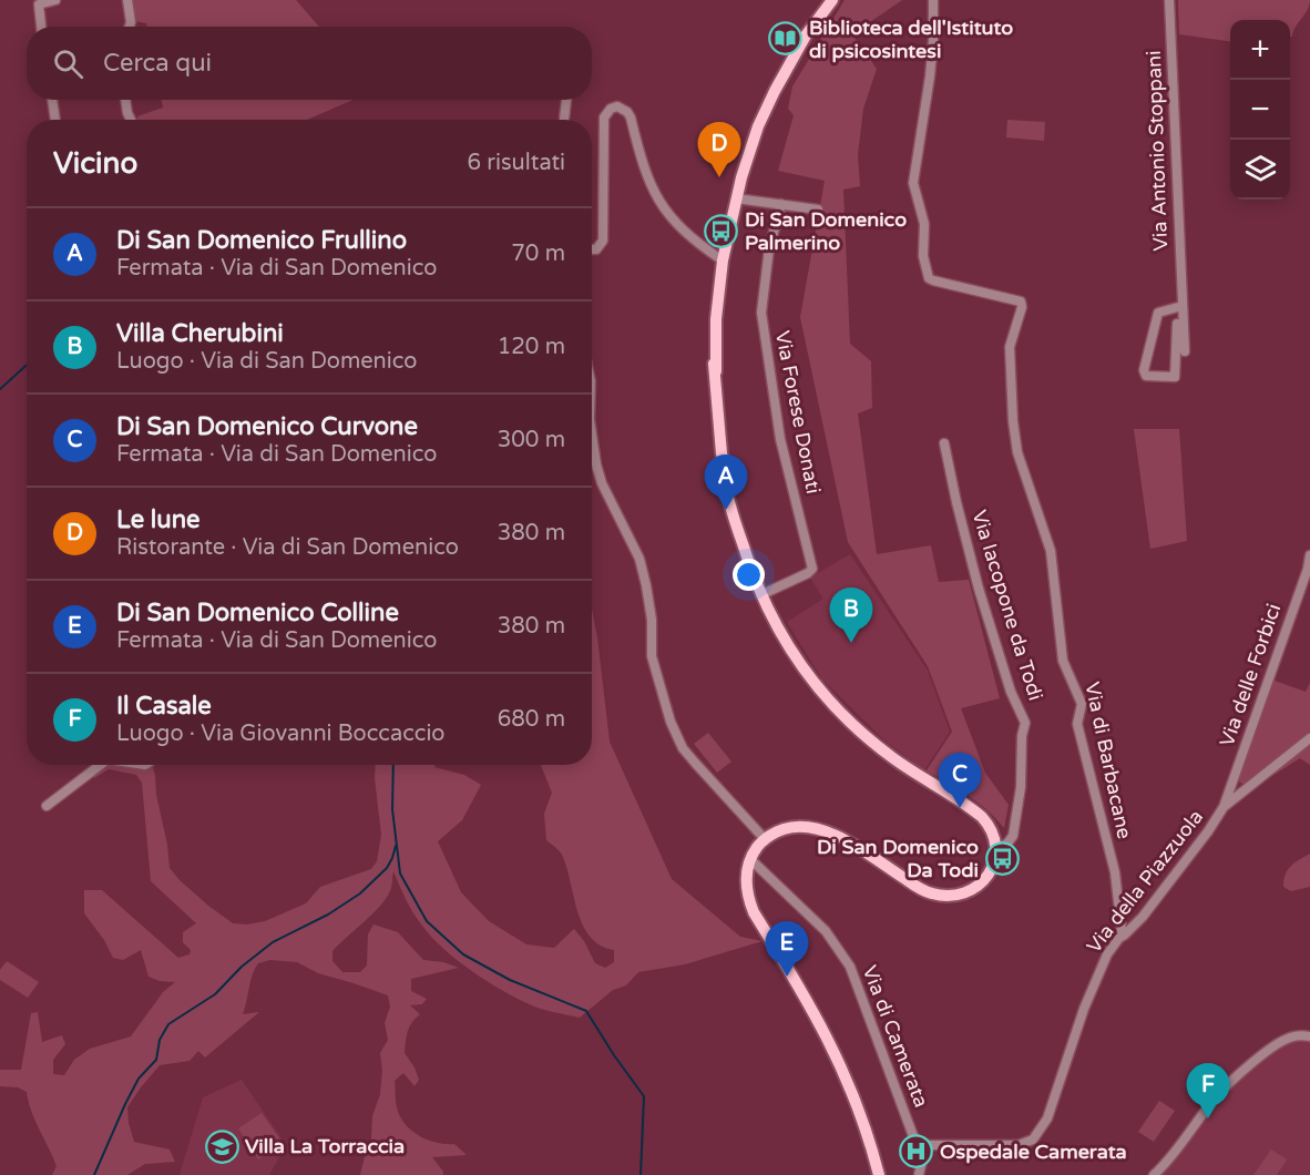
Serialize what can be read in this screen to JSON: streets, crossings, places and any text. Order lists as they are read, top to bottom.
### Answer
{
  "streets": {
    "street": [
      "Via Antonio Stoppani",
      "Via Forese Donati",
      "Via Iacopone da Todi",
      "Via delle Forbici",
      "Via di Barbacane",
      "Via della Piazzuola",
      "Via di Camerata"
    ]
  },
  "crossings": [
    ["Via delle Forbici", "Via della Piazzuola"],
    ["Via di Barbacane", "Via della Piazzuola"],
    ["Via della Piazzuola", "Via di Camerata"]
  ],
  "places": {
    "library": ["Biblioteca dell'Istituto di psicosintesi"],
    "bus stop": ["Di San Domenico Palmerino", "Di San Domenico Da Todi"],
    "school or university": ["Villa La Torraccia"],
    "hospital": ["Ospedale Camerata"]
  },
  "page": {
    "map_buttons": ["+", "−"],
    "search": "Cerca qui",
    "heading": ["Vicino", "6 risultati"],
    "pins": [
      "D",
      "A",
      "B",
      "C",
      "E",
      "F"
    ],
    "list": [
      {
        "mark": "A",
        "name": "Di San Domenico Frullino",
        "note": "Fermata · Via di San Domenico",
        "value": "70 m"
      },
      {
        "mark": "B",
        "name": "Villa Cherubini",
        "note": "Luogo · Via di San Domenico",
        "value": "120 m"
      },
      {
        "mark": "C",
        "name": "Di San Domenico Curvone",
        "note": "Fermata · Via di San Domenico",
        "value": "300 m"
      },
      {
        "mark": "D",
        "name": "Le lune",
        "note": "Ristorante · Via di San Domenico",
        "value": "380 m"
      },
      {
        "mark": "E",
        "name": "Di San Domenico Colline",
        "note": "Fermata · Via di San Domenico",
        "value": "380 m"
      },
      {
        "mark": "F",
        "name": "Il Casale",
        "note": "Luogo · Via Giovanni Boccaccio",
        "value": "680 m"
      }
    ]
  }
}
